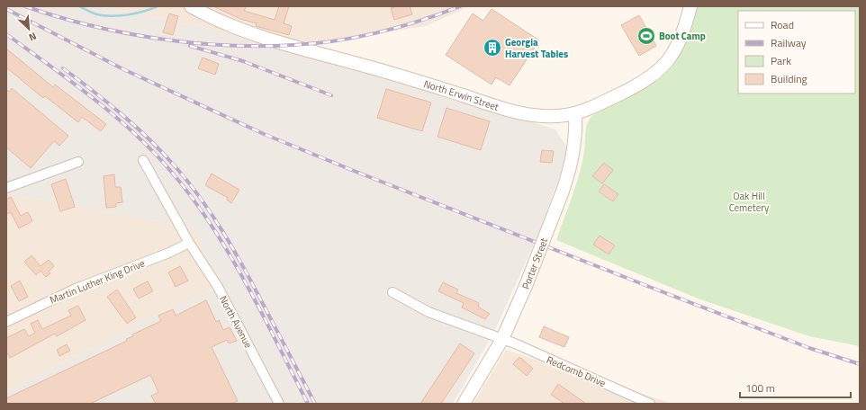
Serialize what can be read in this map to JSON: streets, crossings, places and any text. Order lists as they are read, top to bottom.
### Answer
{
  "streets": {
    "street": [
      "North Erwin Street",
      "Porter Street",
      "Martin Luther King Drive",
      "North Avenue",
      "Redcomb Drive"
    ]
  },
  "crossings": [
    ["North Erwin Street", "Porter Street"],
    ["Porter Street", "Redcomb Drive"],
    ["Martin Luther King Drive", "North Avenue"]
  ],
  "parks": ["Oak Hill Cemetery"],
  "places": {
    "sports": ["Boot Camp"],
    "building": ["Georgia Harvest Tables"]
  },
  "legend": [
    "Road",
    "Railway",
    "Park",
    "Building"
  ],
  "scale_bar": "100 m",
  "north": "bottom right"
}
